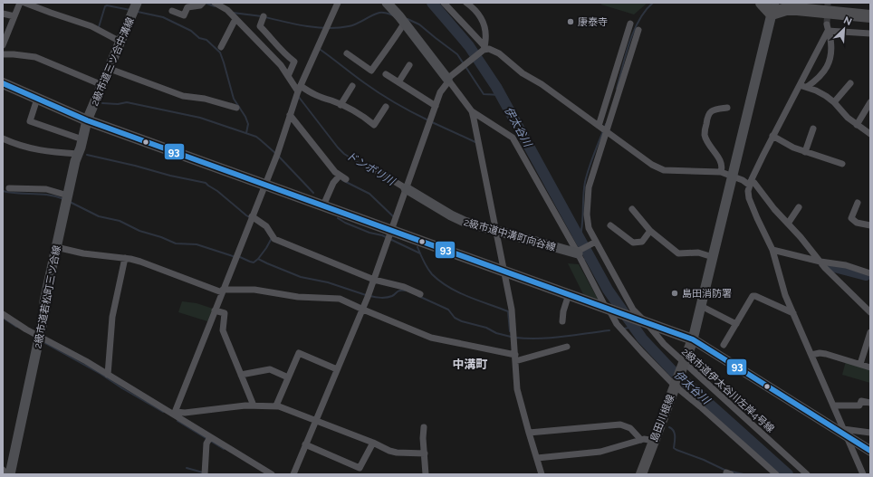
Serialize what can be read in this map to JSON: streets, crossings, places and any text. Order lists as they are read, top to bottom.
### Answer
{
  "streets": {
    "main road": ["島田川根線"],
    "street": [
      "2級市道三ツ合中溝線",
      "2級市道中溝町向谷線",
      "2級市道若松町三ツ合線",
      "2級市道伊太谷川左岸4号線"
    ]
  },
  "crossings": [
    ["2級市道三ツ合中溝線", "2級市道若松町三ツ合線"],
    ["2級市道伊太谷川左岸4号線", "島田川根線"]
  ],
  "districts": ["中溝町"],
  "water": ["伊太谷川", "ドンボリ川"],
  "places": ["康泰寺", "島田消防署"],
  "lines": ["transit line 93"],
  "north": "top right"
}
